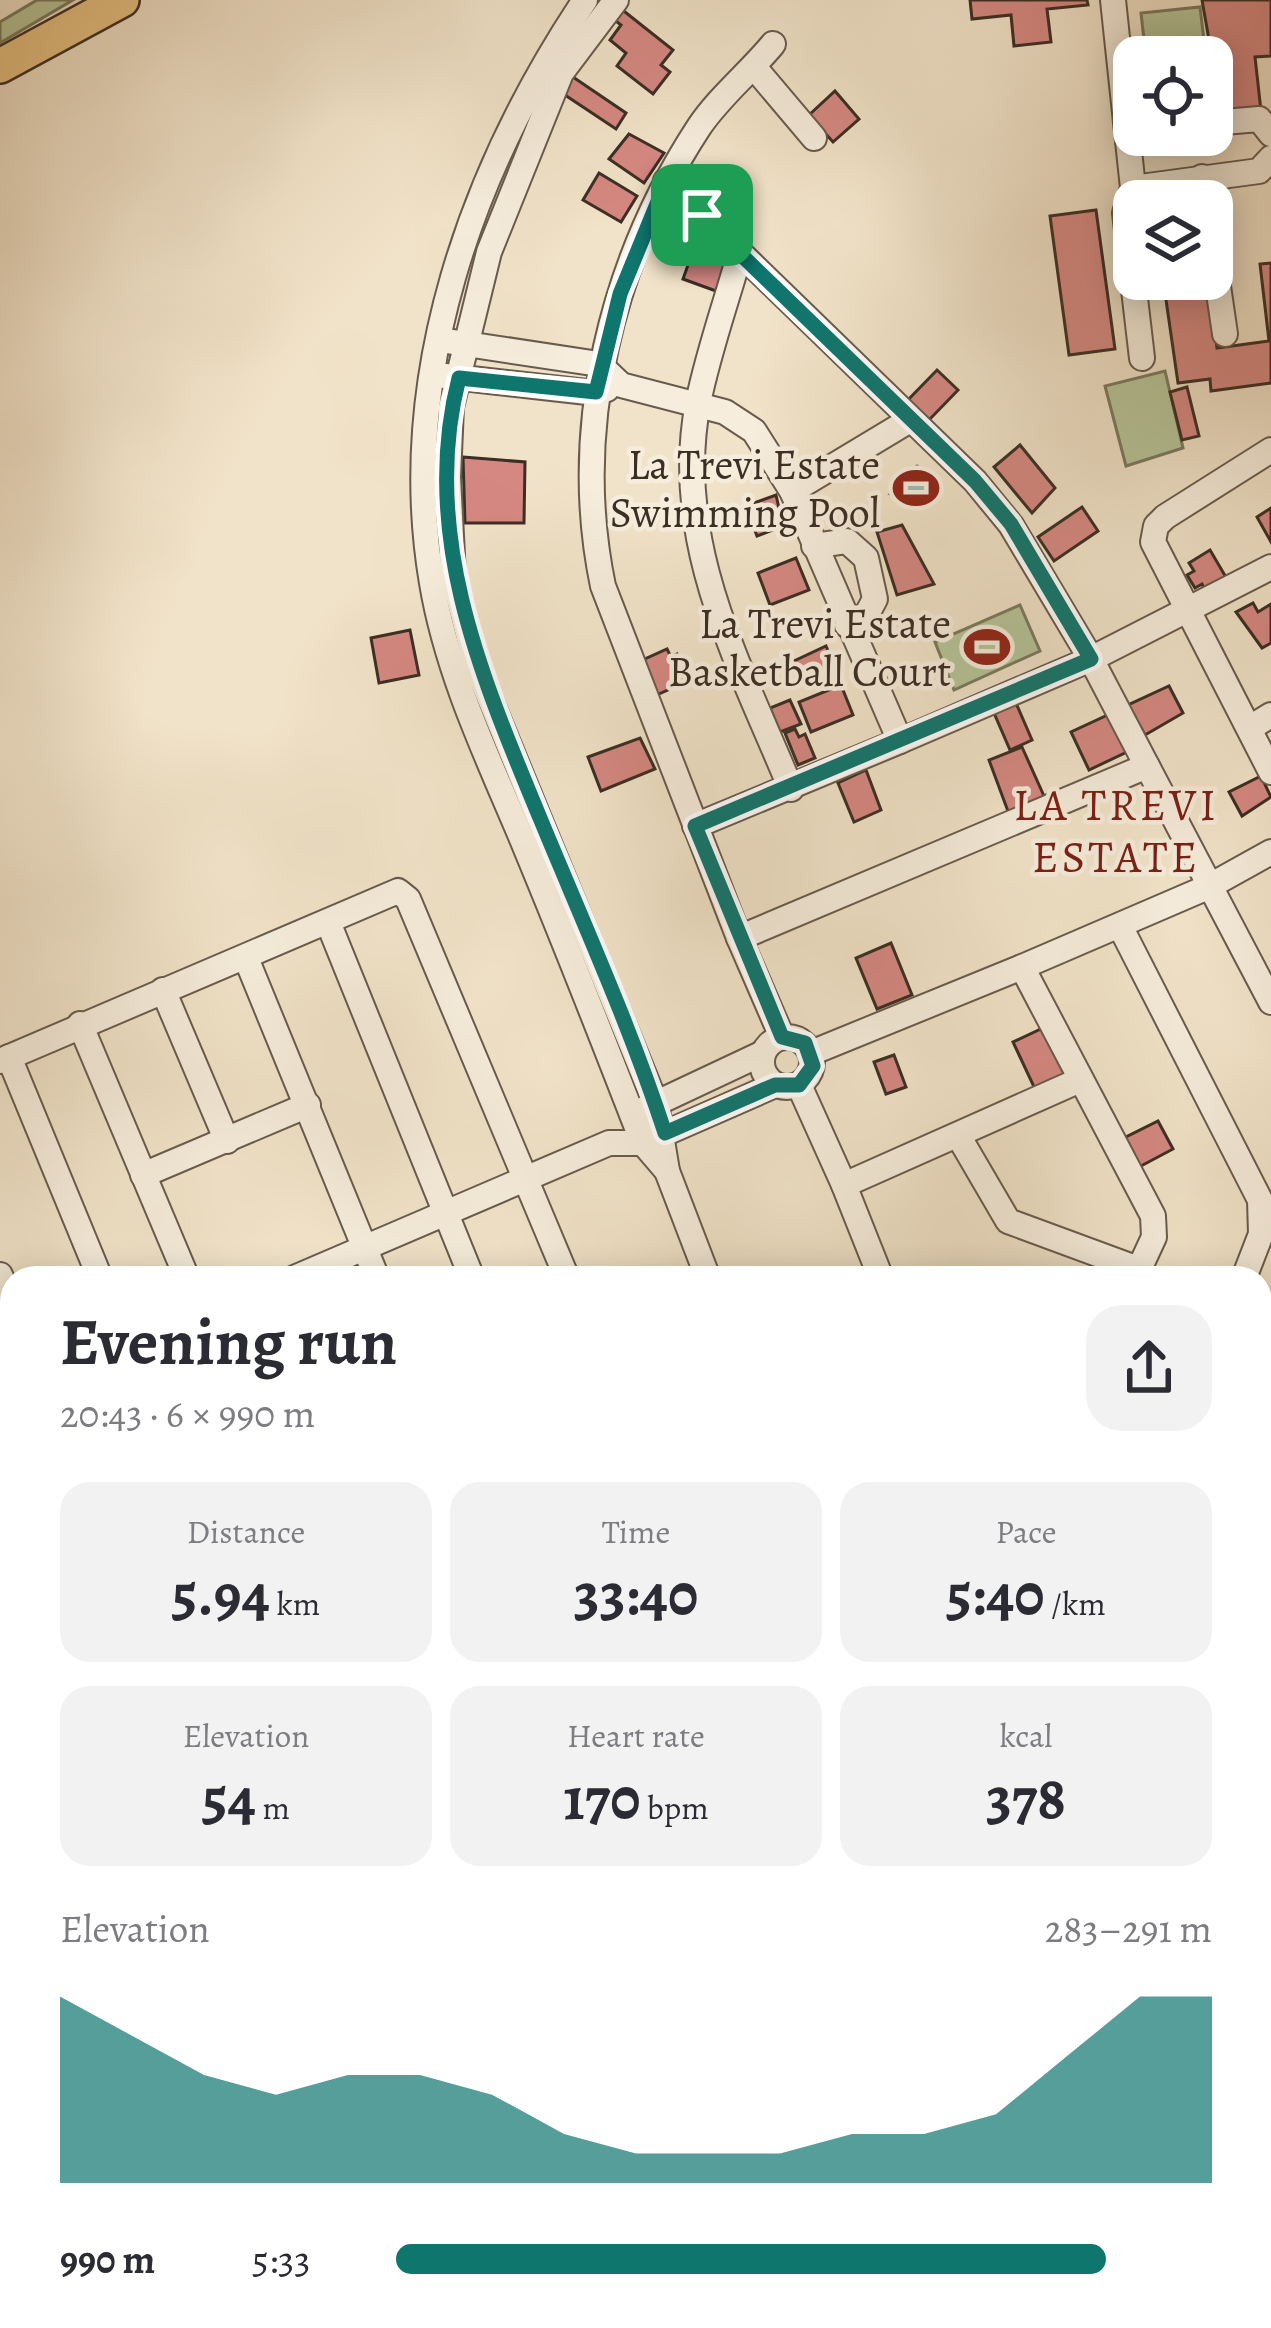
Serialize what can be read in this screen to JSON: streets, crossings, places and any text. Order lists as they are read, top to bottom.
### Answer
{
  "districts": ["LA TREVI ESTATE"],
  "places": {
    "sports": ["La Trevi Estate Swimming Pool", "La Trevi Estate Basketball Court"]
  },
  "page": {
    "heading": ["Evening run", "20:43 · 6 × 990 m"],
    "stats": [
      ["Distance", "5.94 km"],
      ["Time", "33:40"],
      ["Pace", "5:40 /km"],
      ["Elevation", "54 m"],
      ["Heart rate", "170 bpm"],
      ["kcal", "378"]
    ],
    "chart": ["Elevation", "283–291 m"],
    "list": [
      {
        "name": "990 m",
        "note": "5:33"
      }
    ]
  }
}
